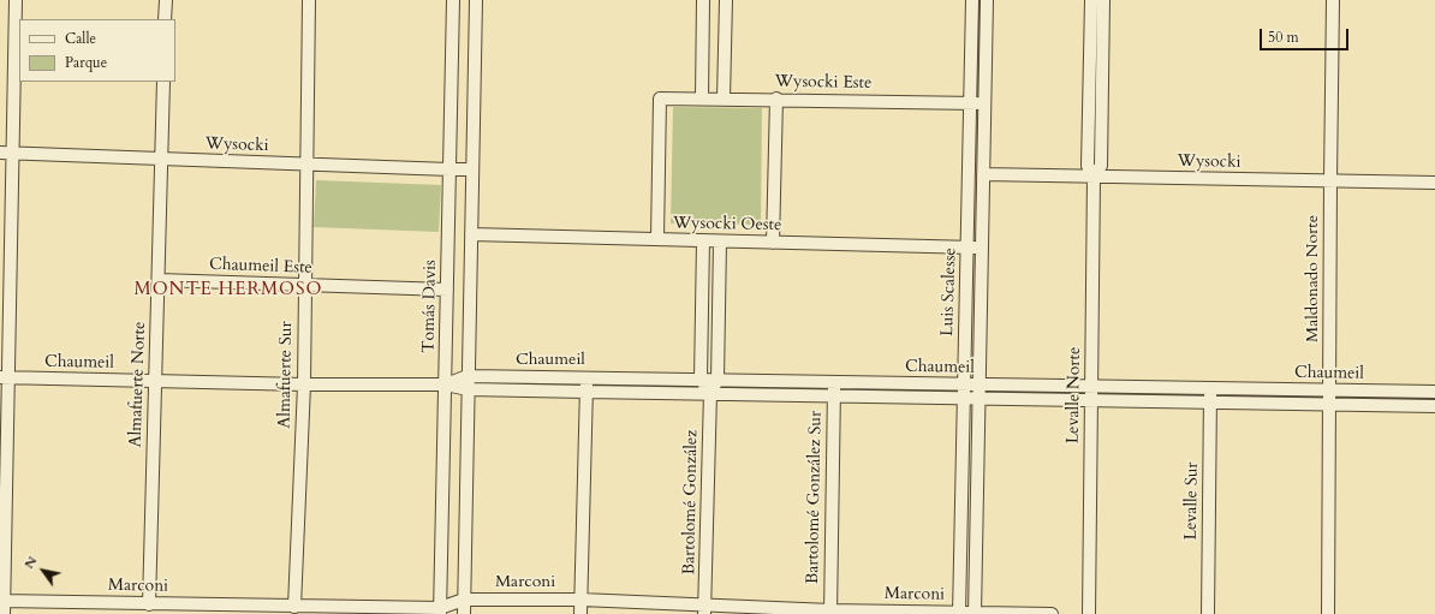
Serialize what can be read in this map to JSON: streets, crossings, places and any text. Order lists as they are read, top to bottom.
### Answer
{
  "streets": {
    "street": [
      "Wysocki Este",
      "Wysocki",
      "Wysocki Oeste",
      "Chaumeil Este",
      "Maldonado Norte",
      "Luis Scalesse",
      "Tomás Davis",
      "Chaumeil",
      "Almafuerte Sur",
      "Almafuerte Norte",
      "Levalle Norte",
      "Bartolomé González Sur",
      "Levalle Sur",
      "Bartolomé González",
      "Marconi"
    ]
  },
  "crossings": [
    ["Wysocki Este", "Wysocki Oeste"],
    ["Wysocki Este", "Luis Scalesse"],
    ["Wysocki", "Maldonado Norte"],
    ["Wysocki", "Luis Scalesse"],
    ["Wysocki", "Tomás Davis"],
    ["Wysocki", "Almafuerte Sur"],
    ["Wysocki", "Almafuerte Norte"],
    ["Wysocki", "Levalle Norte"],
    ["Wysocki Oeste", "Luis Scalesse"],
    ["Wysocki Oeste", "Bartolomé González"],
    ["Chaumeil Este", "Tomás Davis"],
    ["Chaumeil Este", "Almafuerte Sur"],
    ["Chaumeil Este", "Almafuerte Norte"],
    ["Maldonado Norte", "Chaumeil"],
    ["Luis Scalesse", "Chaumeil"],
    ["Luis Scalesse", "Marconi"],
    ["Tomás Davis", "Chaumeil"],
    ["Tomás Davis", "Marconi"],
    ["Chaumeil", "Almafuerte Sur"],
    ["Chaumeil", "Almafuerte Norte"],
    ["Chaumeil", "Levalle Norte"],
    ["Chaumeil", "Bartolomé González Sur"],
    ["Chaumeil", "Levalle Sur"],
    ["Chaumeil", "Bartolomé González"],
    ["Almafuerte Sur", "Marconi"],
    ["Almafuerte Norte", "Marconi"],
    ["Bartolomé González Sur", "Marconi"],
    ["Bartolomé González", "Marconi"]
  ],
  "districts": ["MONTE HERMOSO"],
  "legend": ["Calle", "Parque"],
  "scale_bar": "50 m",
  "north": "top left"
}
